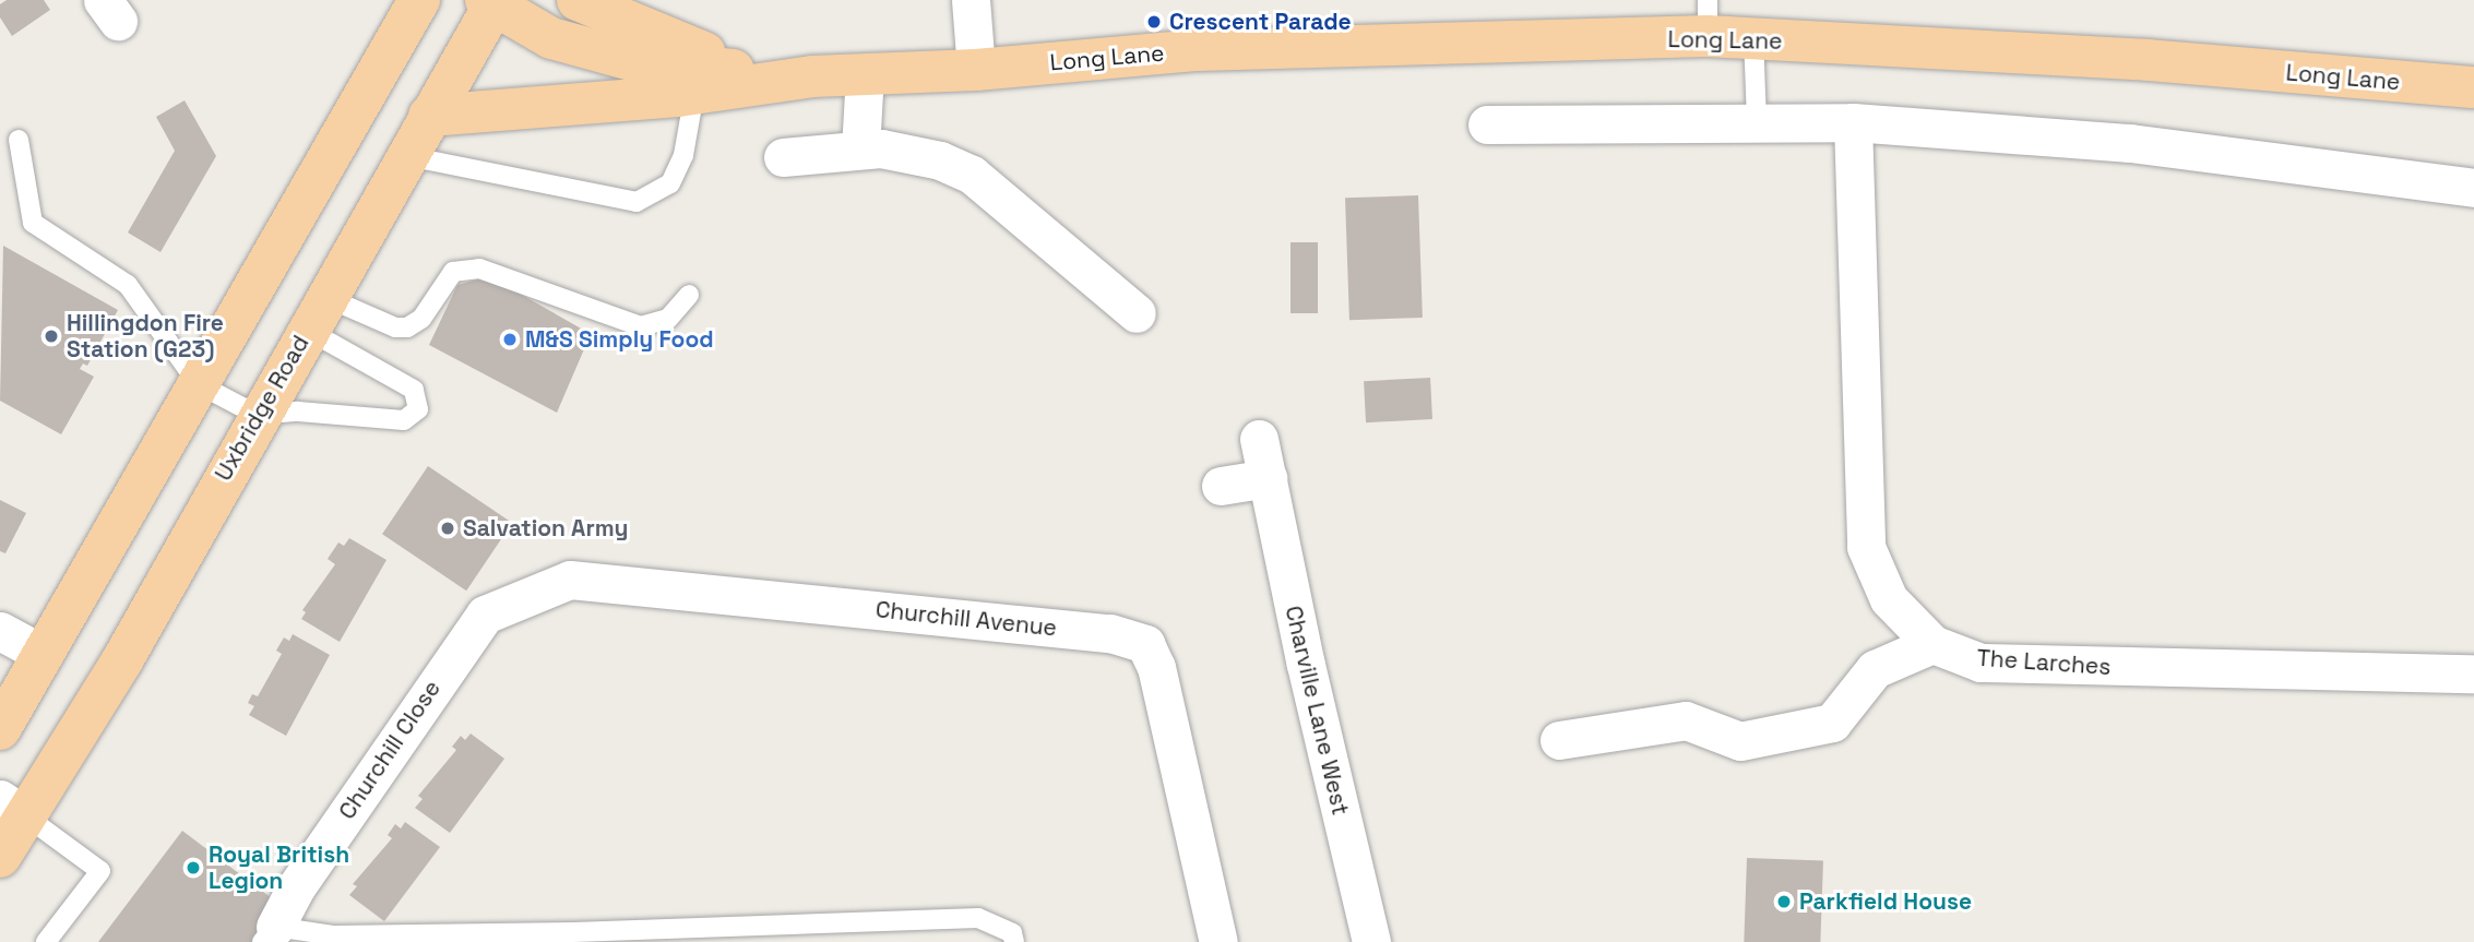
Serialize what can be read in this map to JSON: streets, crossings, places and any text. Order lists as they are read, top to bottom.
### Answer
{
  "streets": {
    "main road": ["Long Lane", "Uxbridge Road"],
    "street": [
      "Churchill Avenue",
      "The Larches",
      "Charville Lane West",
      "Churchill Close"
    ]
  },
  "crossings": [
    ["Long Lane", "Uxbridge Road"],
    ["Churchill Avenue", "Churchill Close"]
  ],
  "places": [
    "Crescent Parade",
    "Hillingdon Fire Station (G23)",
    "M&S Simply Food",
    "Salvation Army",
    "Royal British Legion",
    "Parkfield House"
  ]
}
